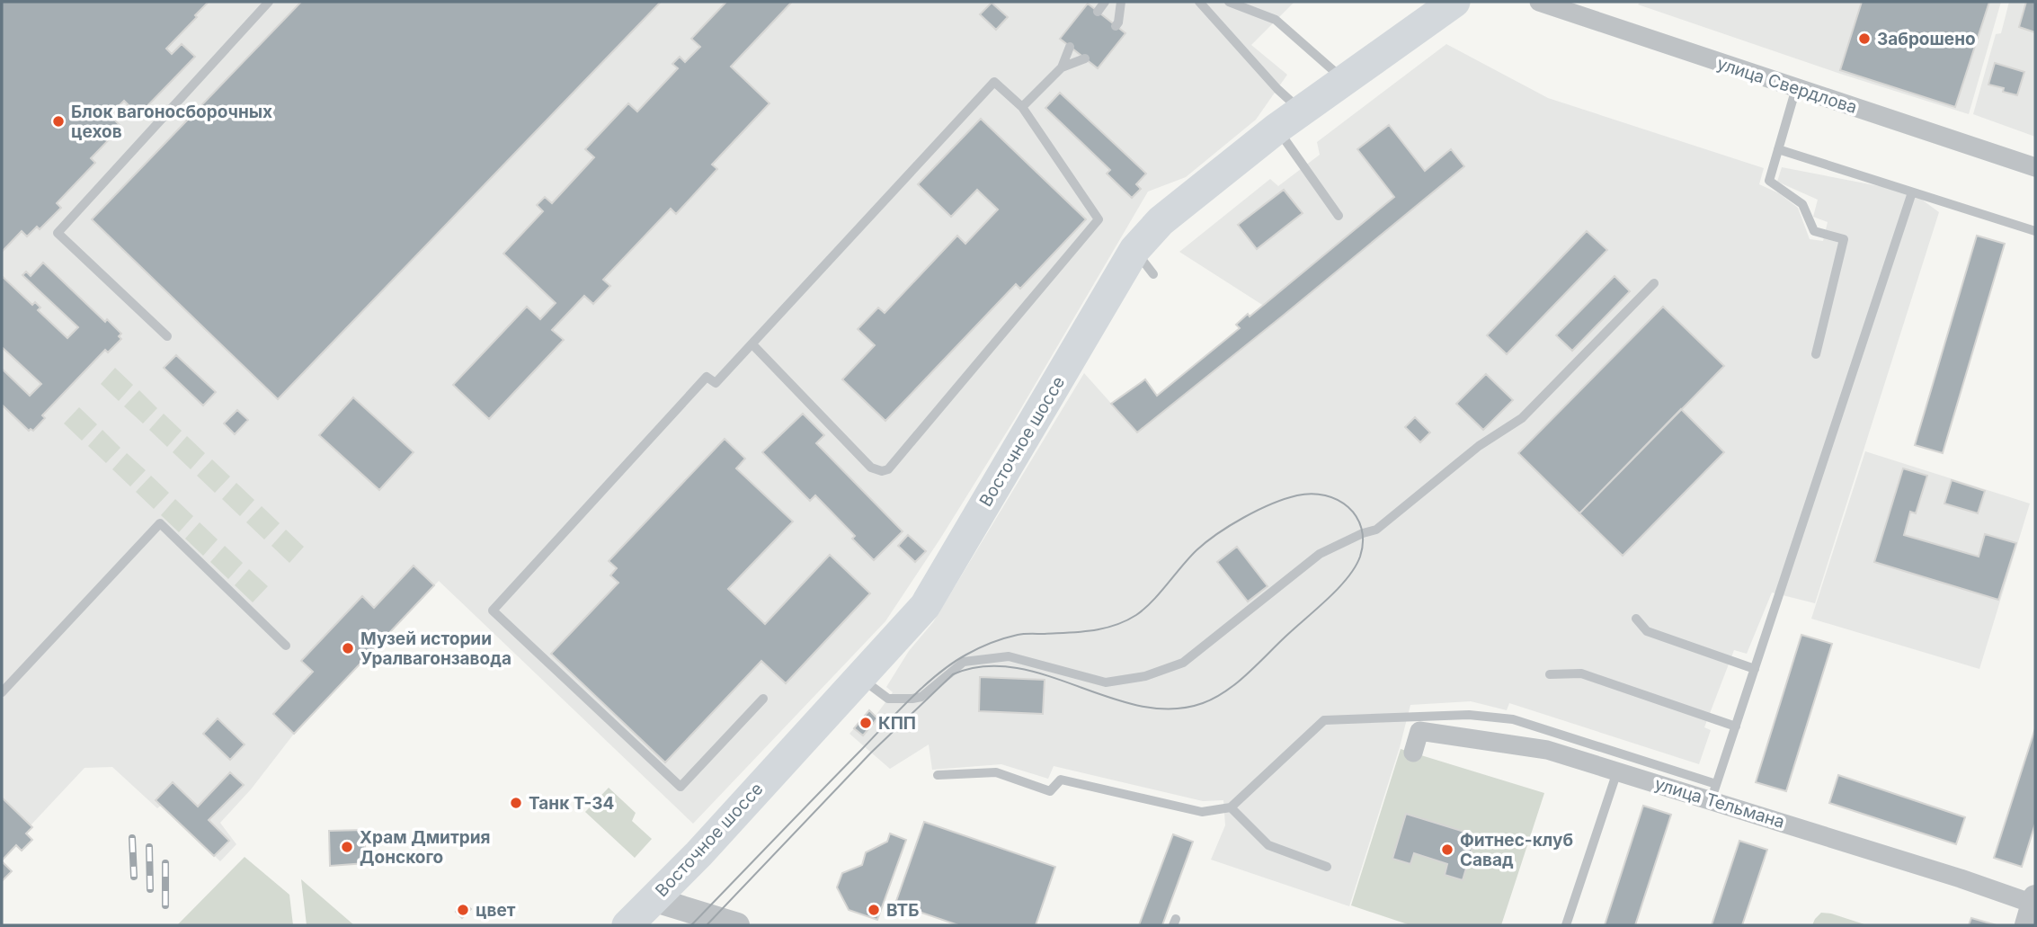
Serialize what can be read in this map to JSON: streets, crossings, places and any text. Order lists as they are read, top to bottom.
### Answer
{
  "streets": {
    "main road": ["Восточное шоссе"],
    "street": ["улица Свердлова", "улица Тельмана"]
  },
  "places": [
    "Заброшено",
    "Блок вагоносборочных цехов",
    "Музей истории Уралвагонзавода",
    "КПП",
    "Танк Т-34",
    "Храм Дмитрия Донского",
    "Фитнес-клуб Савад",
    "цвет",
    "ВТБ"
  ]
}
